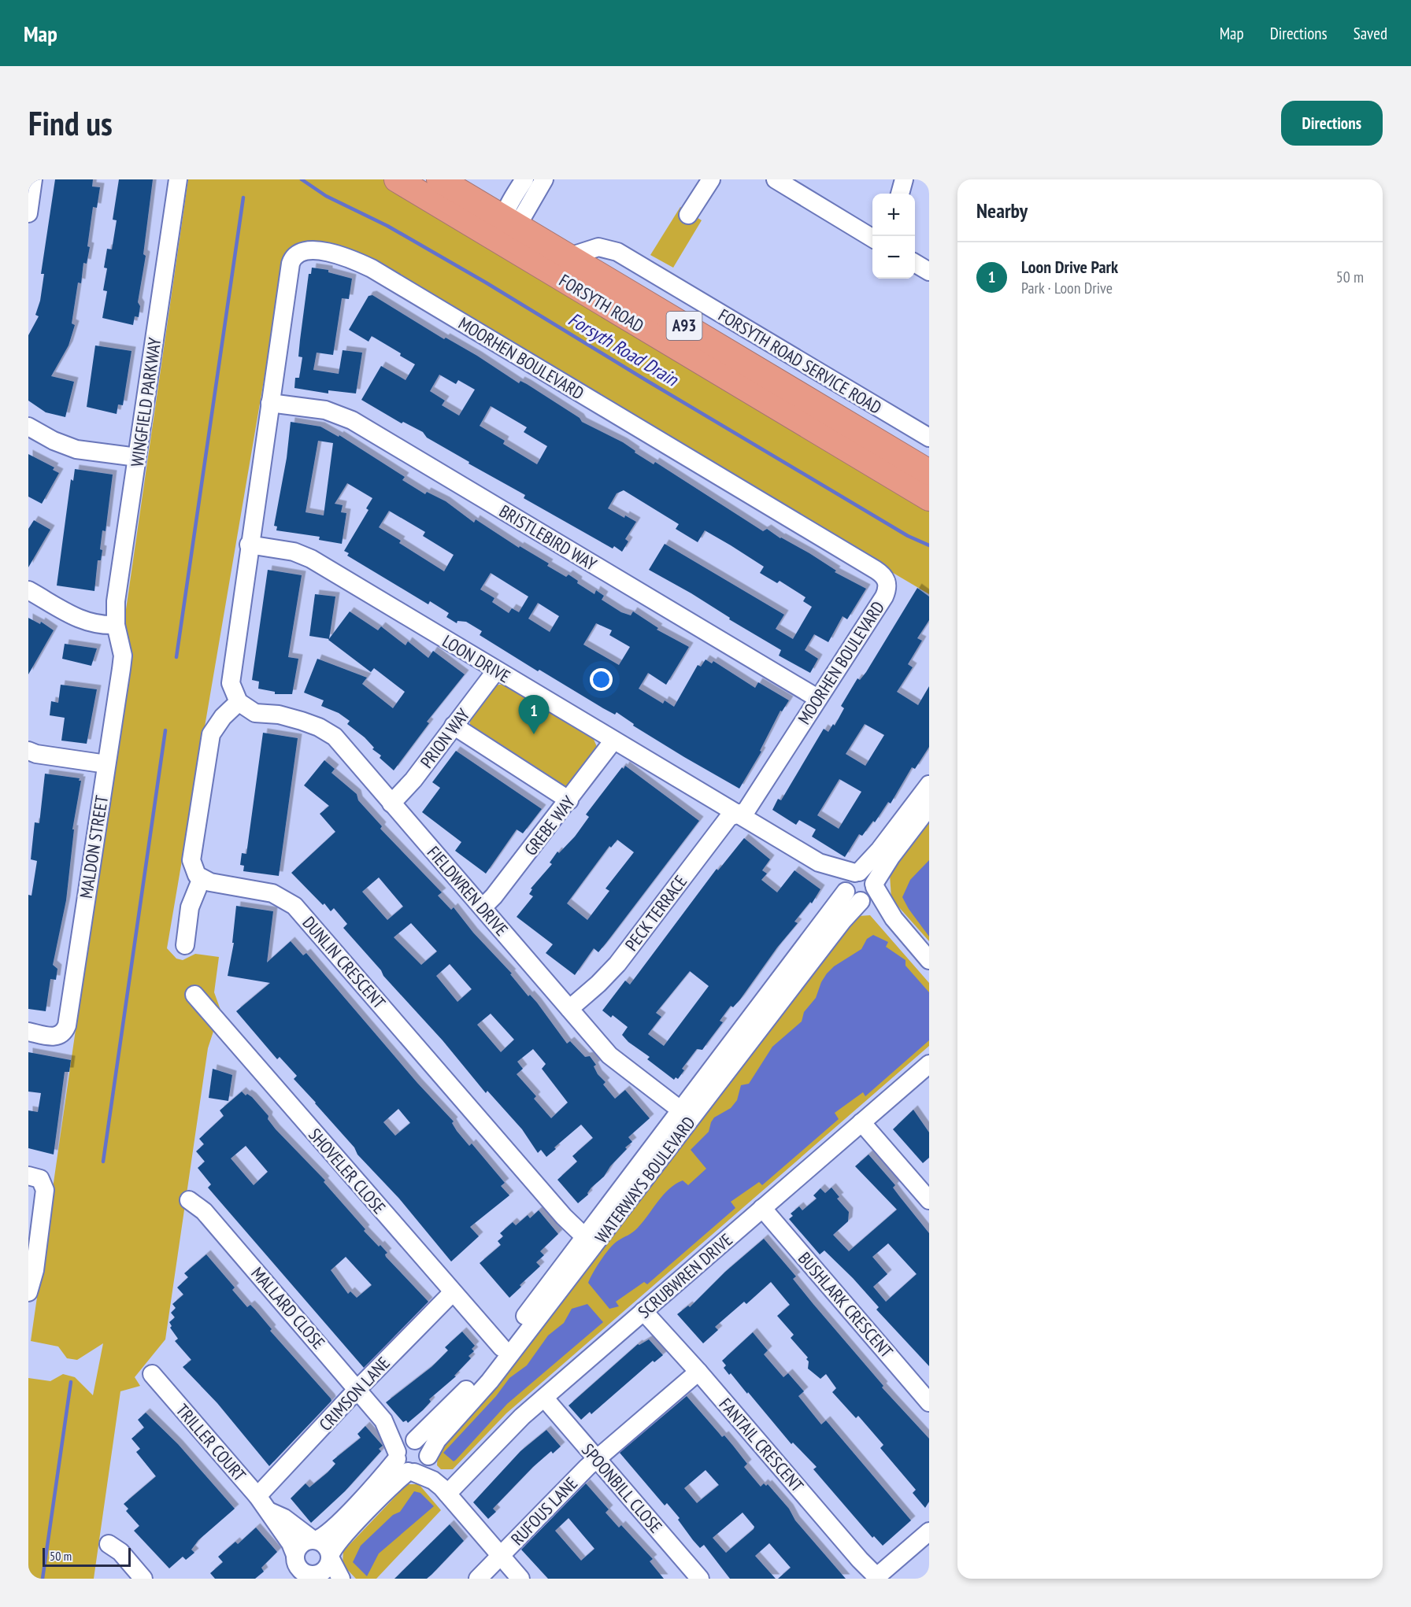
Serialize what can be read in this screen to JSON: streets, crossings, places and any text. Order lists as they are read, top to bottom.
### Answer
{
  "streets": {
    "highway": ["FORSYTH ROAD", "A93"],
    "street": [
      "MOORHEN BOULEVARD",
      "FORSYTH ROAD SERVICE ROAD",
      "WINGFIELD PARKWAY",
      "BRISTLEBIRD WAY",
      "LOON DRIVE",
      "PRION WAY",
      "GREBE WAY",
      "MALDON STREET",
      "FIELDWREN DRIVE",
      "PECK TERRACE",
      "DUNLIN CRESCENT",
      "SHOVELER CLOSE",
      "WATERWAYS BOULEVARD",
      "SCRUBWREN DRIVE",
      "BUSHLARK CRESCENT",
      "MALLARD CLOSE",
      "CRIMSON LANE",
      "TRILLER COURT",
      "FANTAIL CRESCENT",
      "SPOONBILL CLOSE",
      "RUFOUS LANE"
    ]
  },
  "crossings": [
    ["FORSYTH ROAD", "FORSYTH ROAD SERVICE ROAD"],
    ["MOORHEN BOULEVARD", "BRISTLEBIRD WAY"],
    ["MOORHEN BOULEVARD", "LOON DRIVE"],
    ["MOORHEN BOULEVARD", "FIELDWREN DRIVE"],
    ["MOORHEN BOULEVARD", "PECK TERRACE"],
    ["WINGFIELD PARKWAY", "MALDON STREET"],
    ["LOON DRIVE", "PRION WAY"],
    ["LOON DRIVE", "GREBE WAY"],
    ["LOON DRIVE", "PECK TERRACE"],
    ["LOON DRIVE", "WATERWAYS BOULEVARD"],
    ["PRION WAY", "FIELDWREN DRIVE"],
    ["GREBE WAY", "FIELDWREN DRIVE"],
    ["FIELDWREN DRIVE", "PECK TERRACE"],
    ["FIELDWREN DRIVE", "WATERWAYS BOULEVARD"],
    ["DUNLIN CRESCENT", "WATERWAYS BOULEVARD"],
    ["SHOVELER CLOSE", "WATERWAYS BOULEVARD"],
    ["SHOVELER CLOSE", "CRIMSON LANE"],
    ["WATERWAYS BOULEVARD", "MALLARD CLOSE"],
    ["SCRUBWREN DRIVE", "BUSHLARK CRESCENT"],
    ["SCRUBWREN DRIVE", "FANTAIL CRESCENT"],
    ["SCRUBWREN DRIVE", "SPOONBILL CLOSE"],
    ["MALLARD CLOSE", "CRIMSON LANE"],
    ["CRIMSON LANE", "TRILLER COURT"],
    ["FANTAIL CRESCENT", "RUFOUS LANE"],
    ["SPOONBILL CLOSE", "RUFOUS LANE"]
  ],
  "water": ["Forsyth Road Drain"],
  "scale_bar": "50 m",
  "page": {
    "header": "Map",
    "nav": ["Map", "Directions", "Saved"],
    "buttons": "Directions",
    "title": "Find us",
    "heading": "Nearby",
    "map_buttons": ["+", "−"],
    "list": [
      {
        "mark": "1",
        "name": "Loon Drive Park",
        "note": "Park · Loon Drive",
        "value": "50 m"
      }
    ],
    "pins": "1",
    "scale": "50 m"
  }
}
